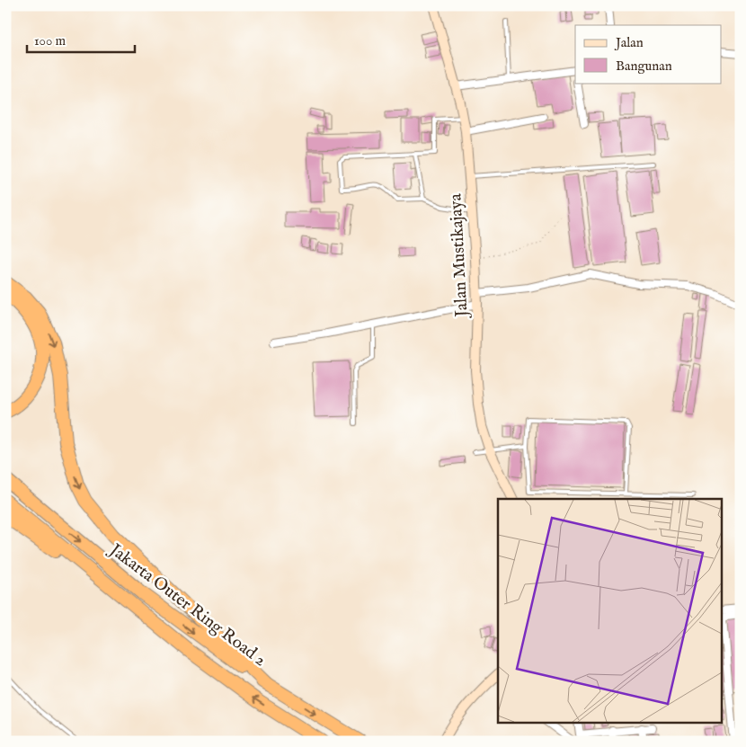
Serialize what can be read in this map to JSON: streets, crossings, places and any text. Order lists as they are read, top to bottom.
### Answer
{
  "streets": {
    "highway": ["Jakarta Outer Ring Road 2"],
    "street": ["Jalan Mustikajaya"]
  },
  "legend": ["Jalan", "Bangunan"],
  "scale_bar": "100 m"
}
